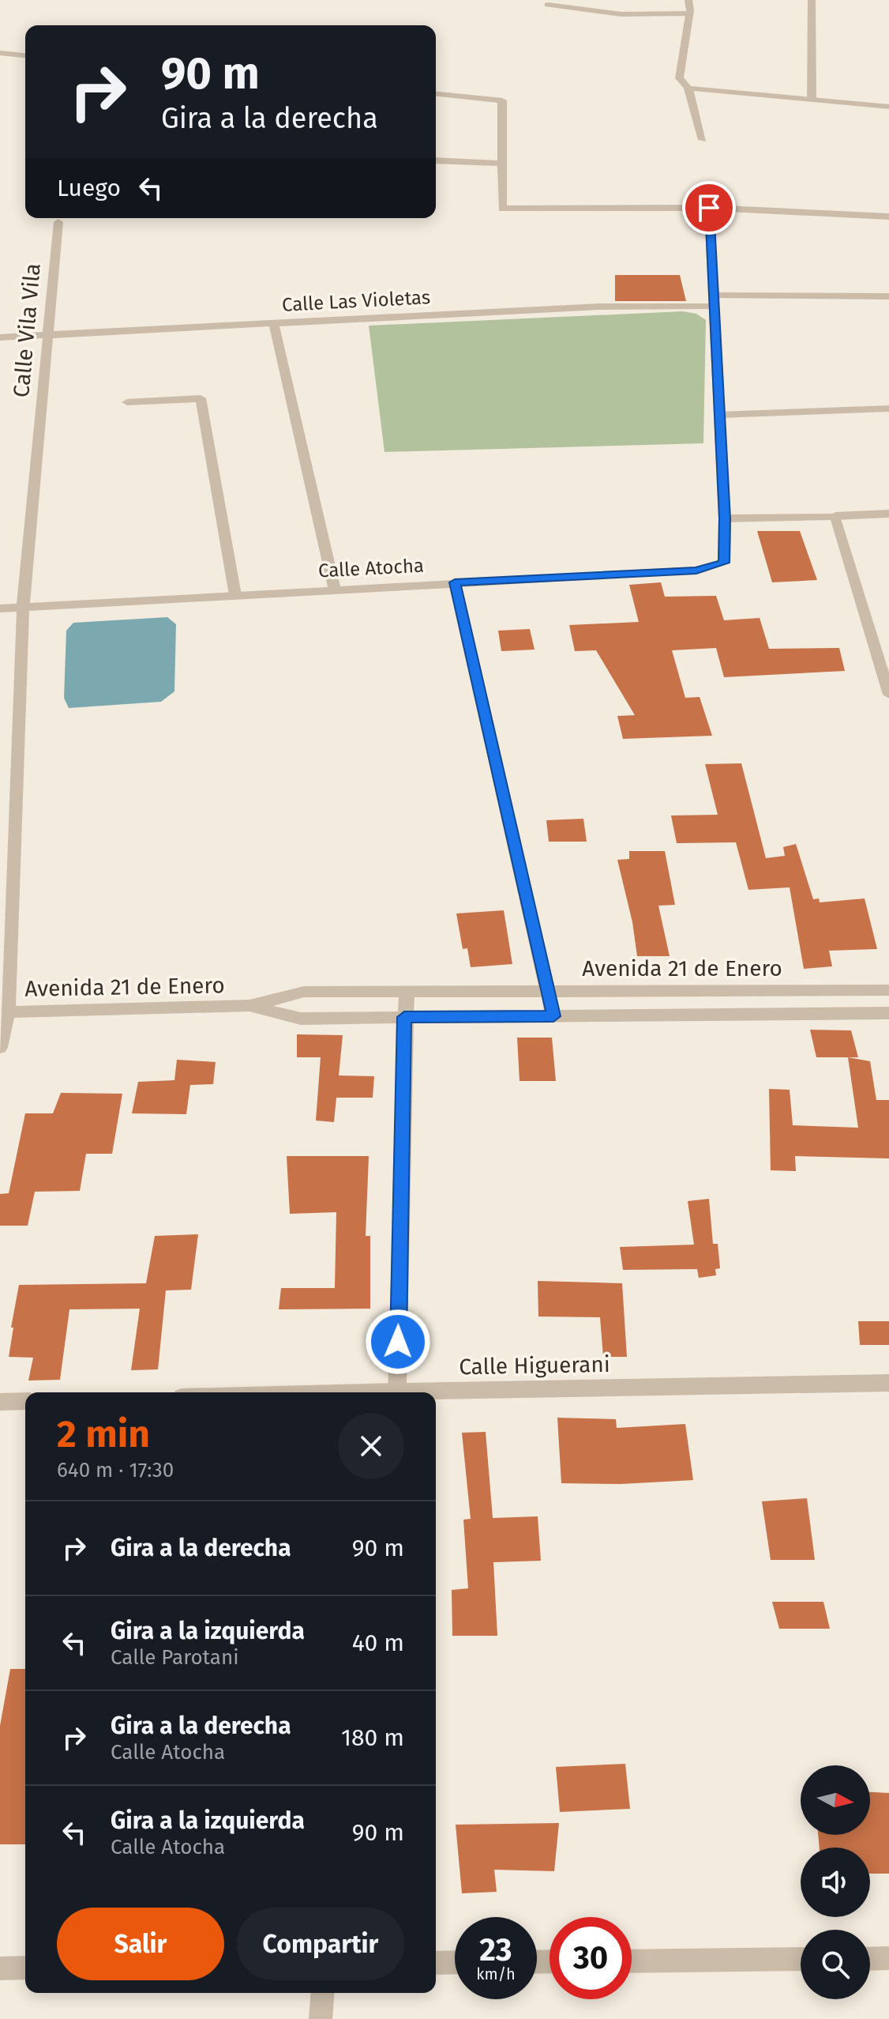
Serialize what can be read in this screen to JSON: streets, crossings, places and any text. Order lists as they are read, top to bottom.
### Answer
{
  "streets": {
    "street": [
      "Calle Las Violetas",
      "Calle Vila Vila",
      "Calle Atocha",
      "Avenida 21 de Enero",
      "Calle Higuerani"
    ]
  },
  "crossings": [
    ["Calle Las Violetas", "Calle Vila Vila"],
    ["Calle Vila Vila", "Calle Atocha"],
    ["Calle Vila Vila", "Avenida 21 de Enero"]
  ],
  "north": "right",
  "page": {
    "turn": ["90 m", "Gira a la derecha"],
    "then": "Luego",
    "heading": ["2 min", "640 m · 17:30"],
    "list": [
      {
        "name": "Gira a la derecha",
        "value": "90 m"
      },
      {
        "name": "Gira a la izquierda",
        "note": "Calle Parotani",
        "value": "40 m"
      },
      {
        "name": "Gira a la derecha",
        "note": "Calle Atocha",
        "value": "180 m"
      },
      {
        "name": "Gira a la izquierda",
        "note": "Calle Atocha",
        "value": "90 m"
      }
    ],
    "buttons": ["Salir", "Compartir"],
    "speed": "23 km/h",
    "limit": "30"
  }
}
